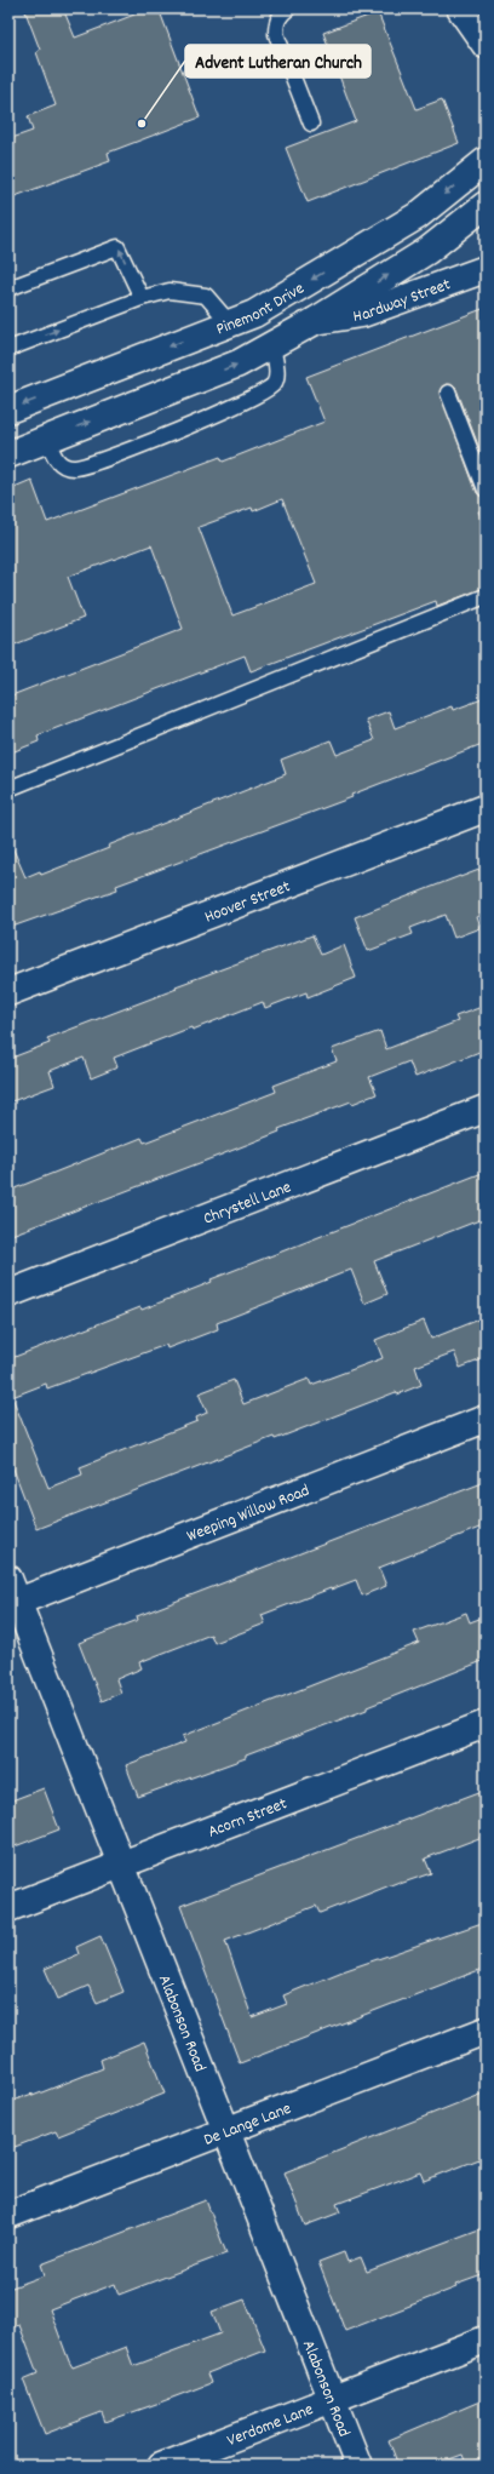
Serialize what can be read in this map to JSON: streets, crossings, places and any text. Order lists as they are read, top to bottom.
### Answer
{
  "streets": {
    "street": [
      "Hardway Street",
      "Pinemont Drive",
      "Hoover Street",
      "Chrystell Lane",
      "Weeping Willow Road",
      "Acorn Street",
      "Alabonson Road",
      "De Lange Lane",
      "Verdome Lane"
    ]
  },
  "crossings": [
    ["Weeping Willow Road", "Alabonson Road"],
    ["Acorn Street", "Alabonson Road"],
    ["Alabonson Road", "De Lange Lane"],
    ["Alabonson Road", "Verdome Lane"]
  ],
  "places": ["Advent Lutheran Church"]
}
